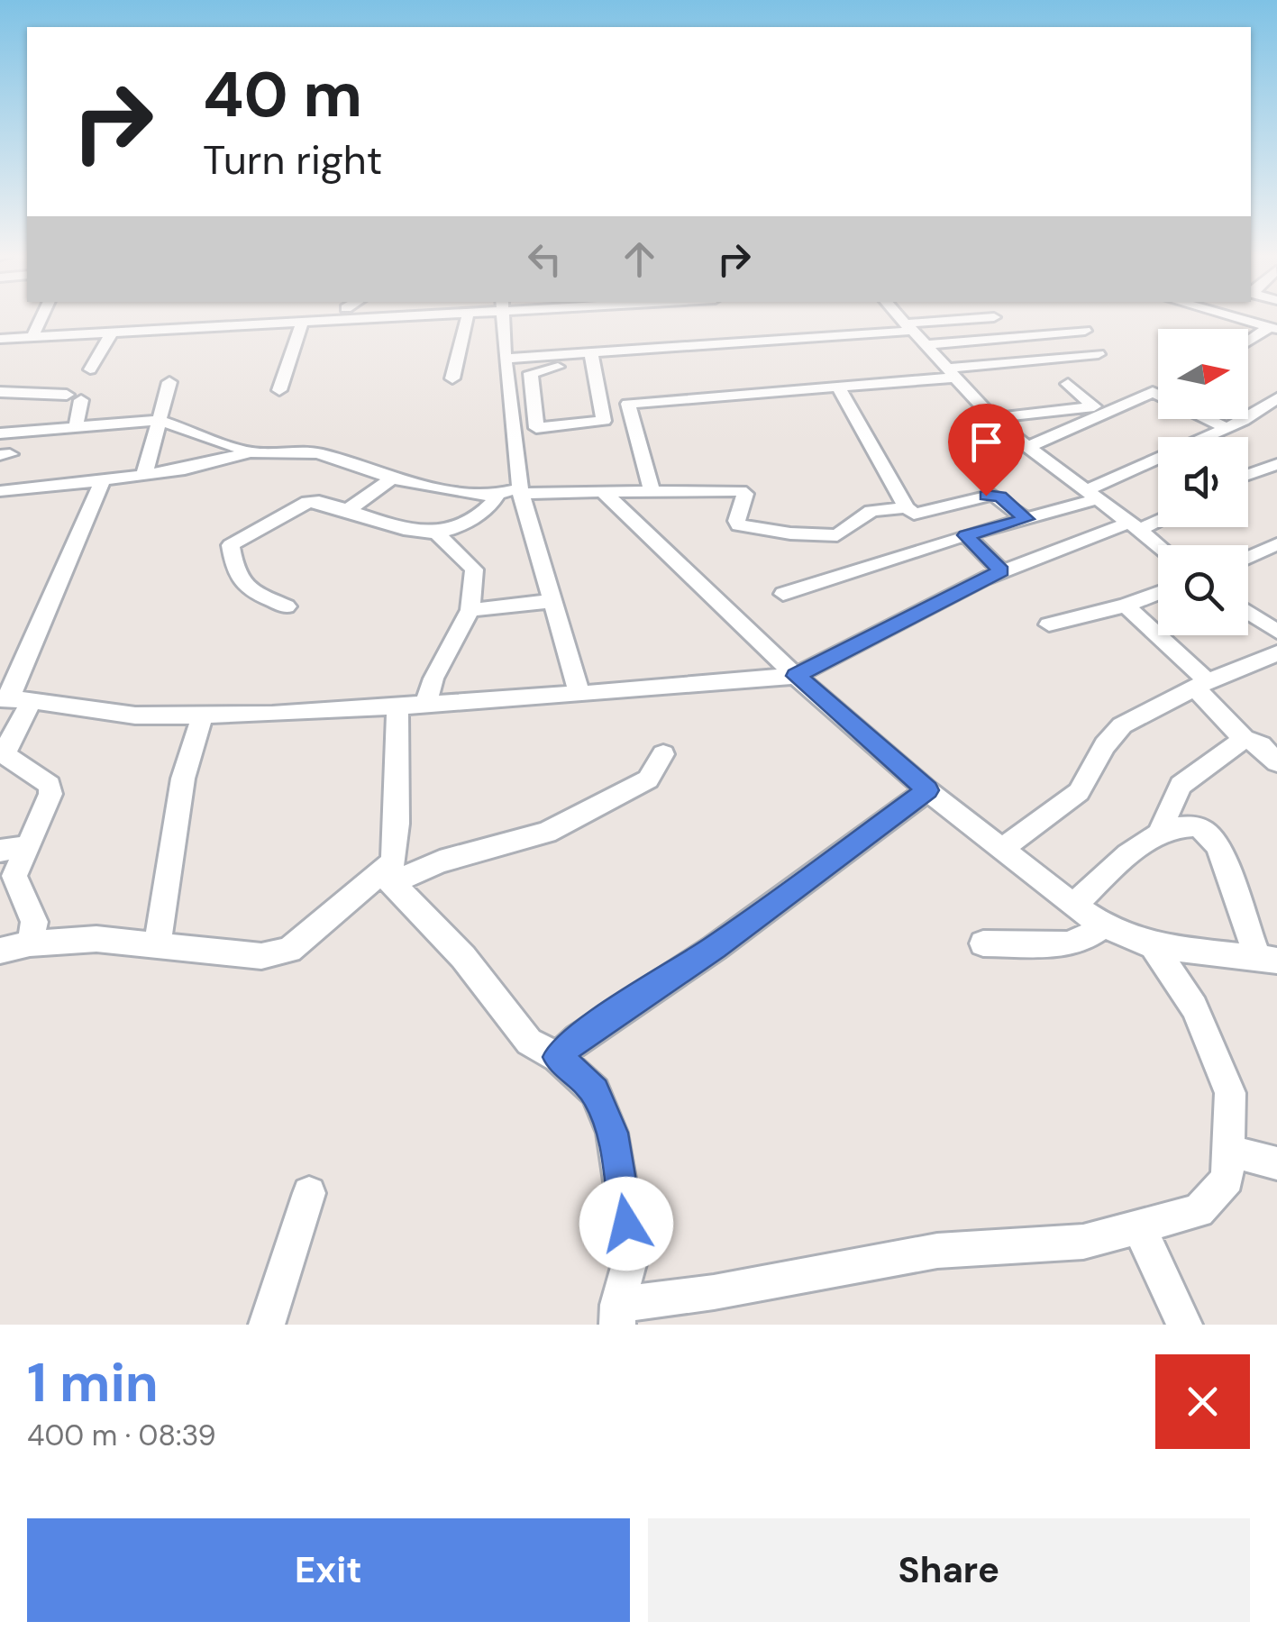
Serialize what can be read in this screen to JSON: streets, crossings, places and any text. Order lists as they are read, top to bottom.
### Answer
{
  "north": "right",
  "page": {
    "turn": ["40 m", "Turn right"],
    "heading": ["1 min", "400 m · 08:39"],
    "buttons": ["Exit", "Share"]
  }
}
